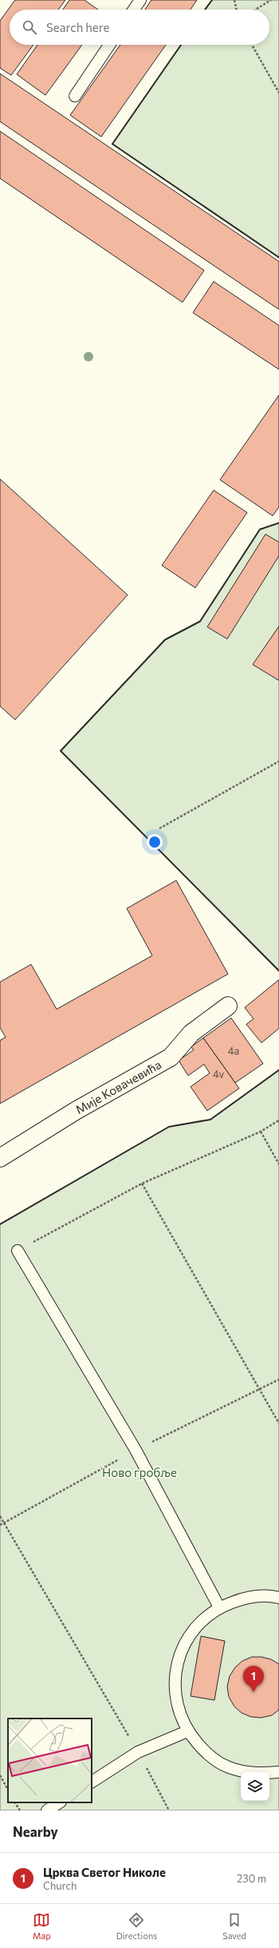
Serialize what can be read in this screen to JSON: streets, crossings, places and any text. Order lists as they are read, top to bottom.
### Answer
{
  "streets": {
    "street": ["Мије Ковачевића"]
  },
  "parks": ["Ново гробље"],
  "house_numbers": ["4a", "4v"],
  "page": {
    "search": "Search here",
    "pins": "1",
    "heading": "Nearby",
    "list": [
      {
        "mark": "1",
        "name": "Црква Светог Николе",
        "note": "Church",
        "value": "230 m"
      }
    ],
    "nav": ["Map", "Directions", "Saved"]
  }
}
